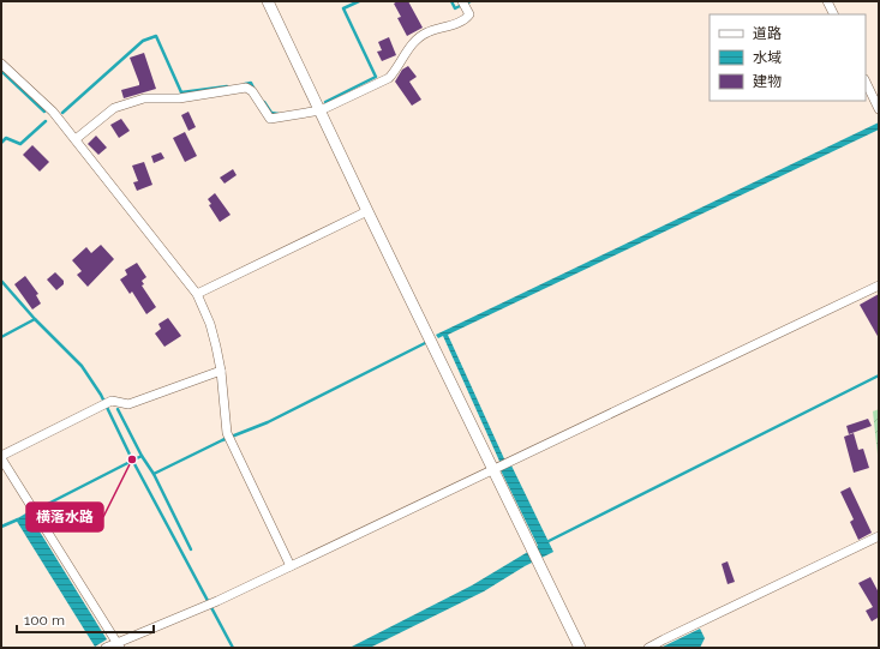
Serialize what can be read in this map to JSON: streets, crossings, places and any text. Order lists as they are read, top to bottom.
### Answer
{
  "places": ["横落水路"],
  "legend": ["道路", "水域", "建物"],
  "scale_bar": "100 m"
}
